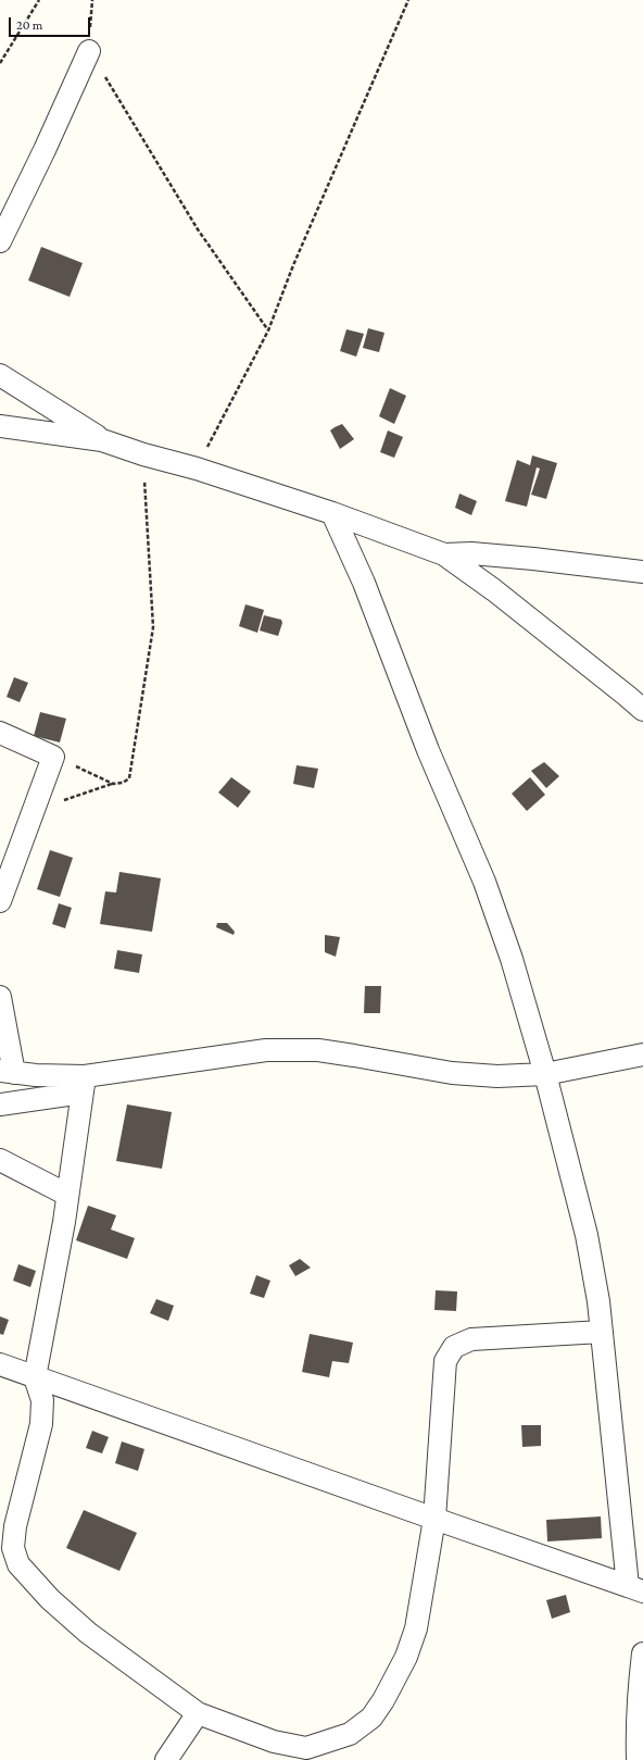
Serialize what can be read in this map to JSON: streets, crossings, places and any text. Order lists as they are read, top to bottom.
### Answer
{
  "scale_bar": "20 m"
}
